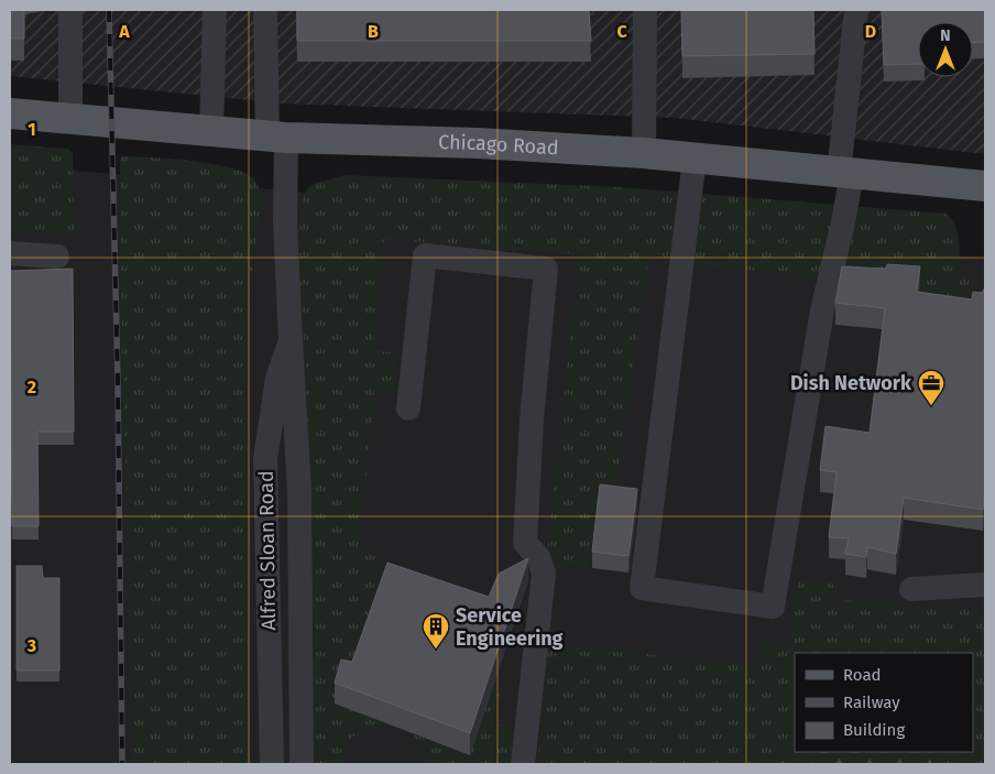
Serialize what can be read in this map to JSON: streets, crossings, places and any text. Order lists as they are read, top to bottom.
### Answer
{
  "streets": {
    "main road": ["Chicago Road"],
    "street": ["Alfred Sloan Road"]
  },
  "crossings": [
    ["Chicago Road", "Alfred Sloan Road"]
  ],
  "places": {
    "office": ["Dish Network"],
    "building": ["Service Engineering"]
  },
  "legend": ["Road", "Railway", "Building"],
  "north": "top",
  "grid": {
    "columns": [
      "A",
      "B",
      "C",
      "D"
    ],
    "rows": ["1", "2", "3"]
  }
}
